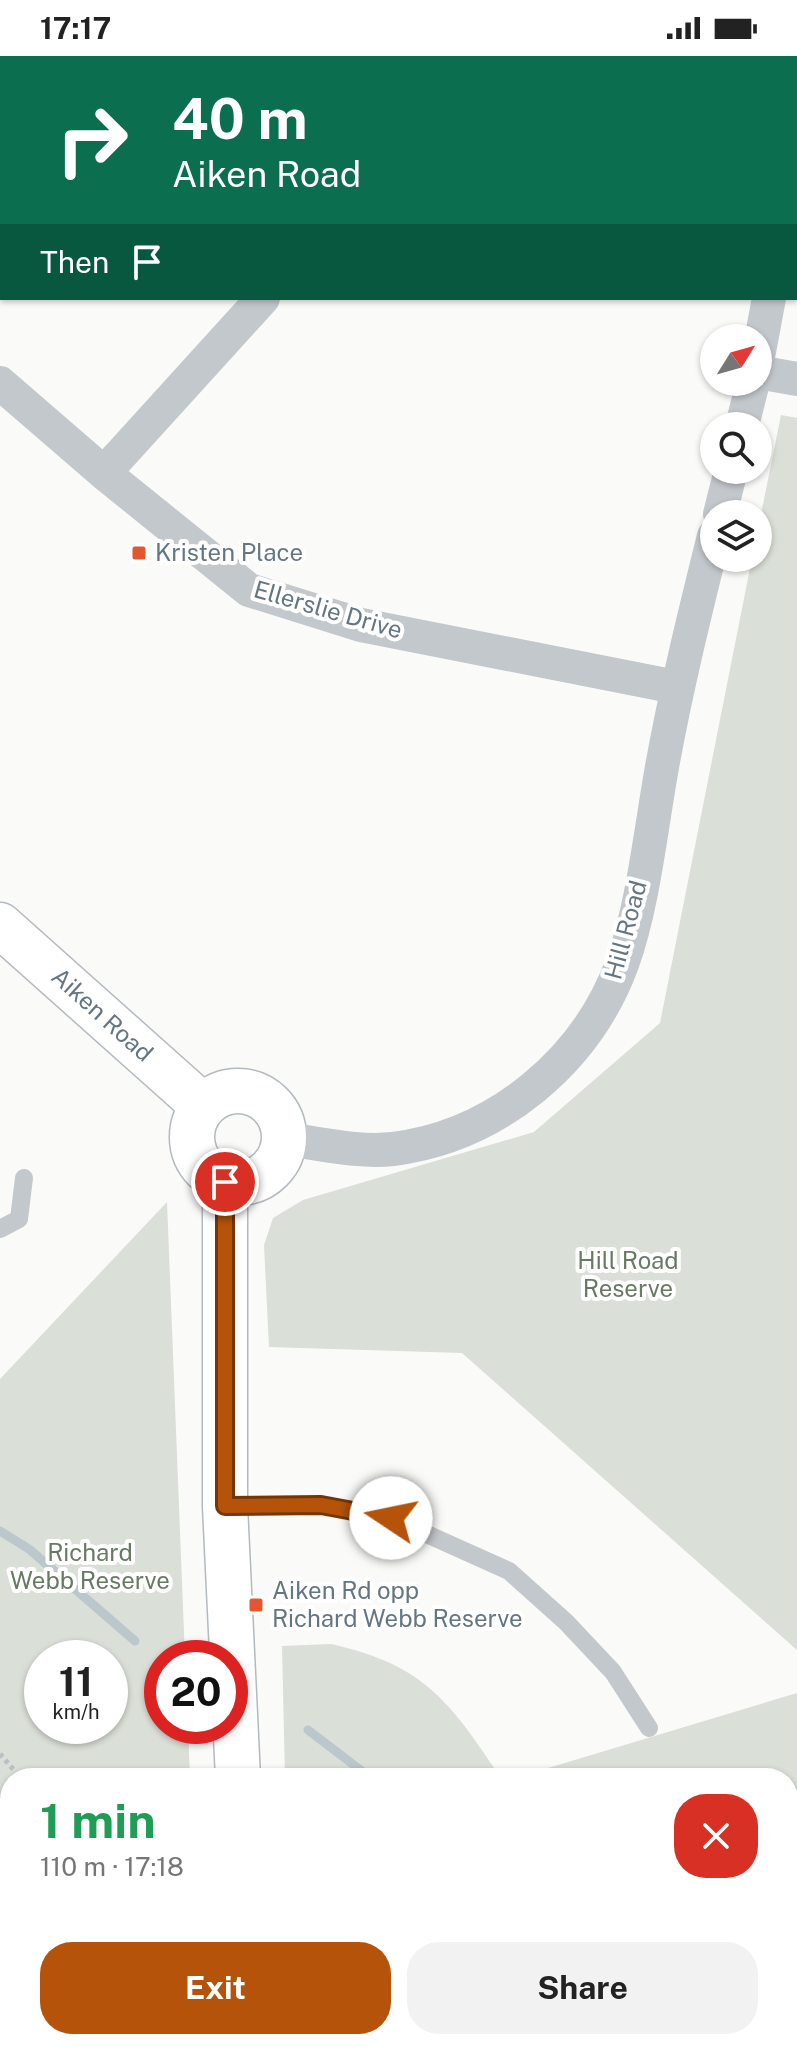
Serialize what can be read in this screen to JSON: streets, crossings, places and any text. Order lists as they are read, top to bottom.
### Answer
{
  "streets": {
    "street": ["Ellerslie Drive", "Hill Road", "Aiken Road"]
  },
  "crossings": [
    ["Ellerslie Drive", "Hill Road"],
    ["Hill Road", "Aiken Road"]
  ],
  "parks": ["Hill Road Reserve", "Richard Webb Reserve"],
  "places": {
    "transit": ["Kristen Place", "Aiken Rd opp Richard Webb Reserve"]
  },
  "north": "top right",
  "page": {
    "status": "17:17",
    "turn": ["40 m", "Aiken Road"],
    "then": "Then",
    "speed": "11 km/h",
    "limit": "20",
    "heading": ["1 min", "110 m · 17:18"],
    "buttons": ["Exit", "Share"]
  }
}
